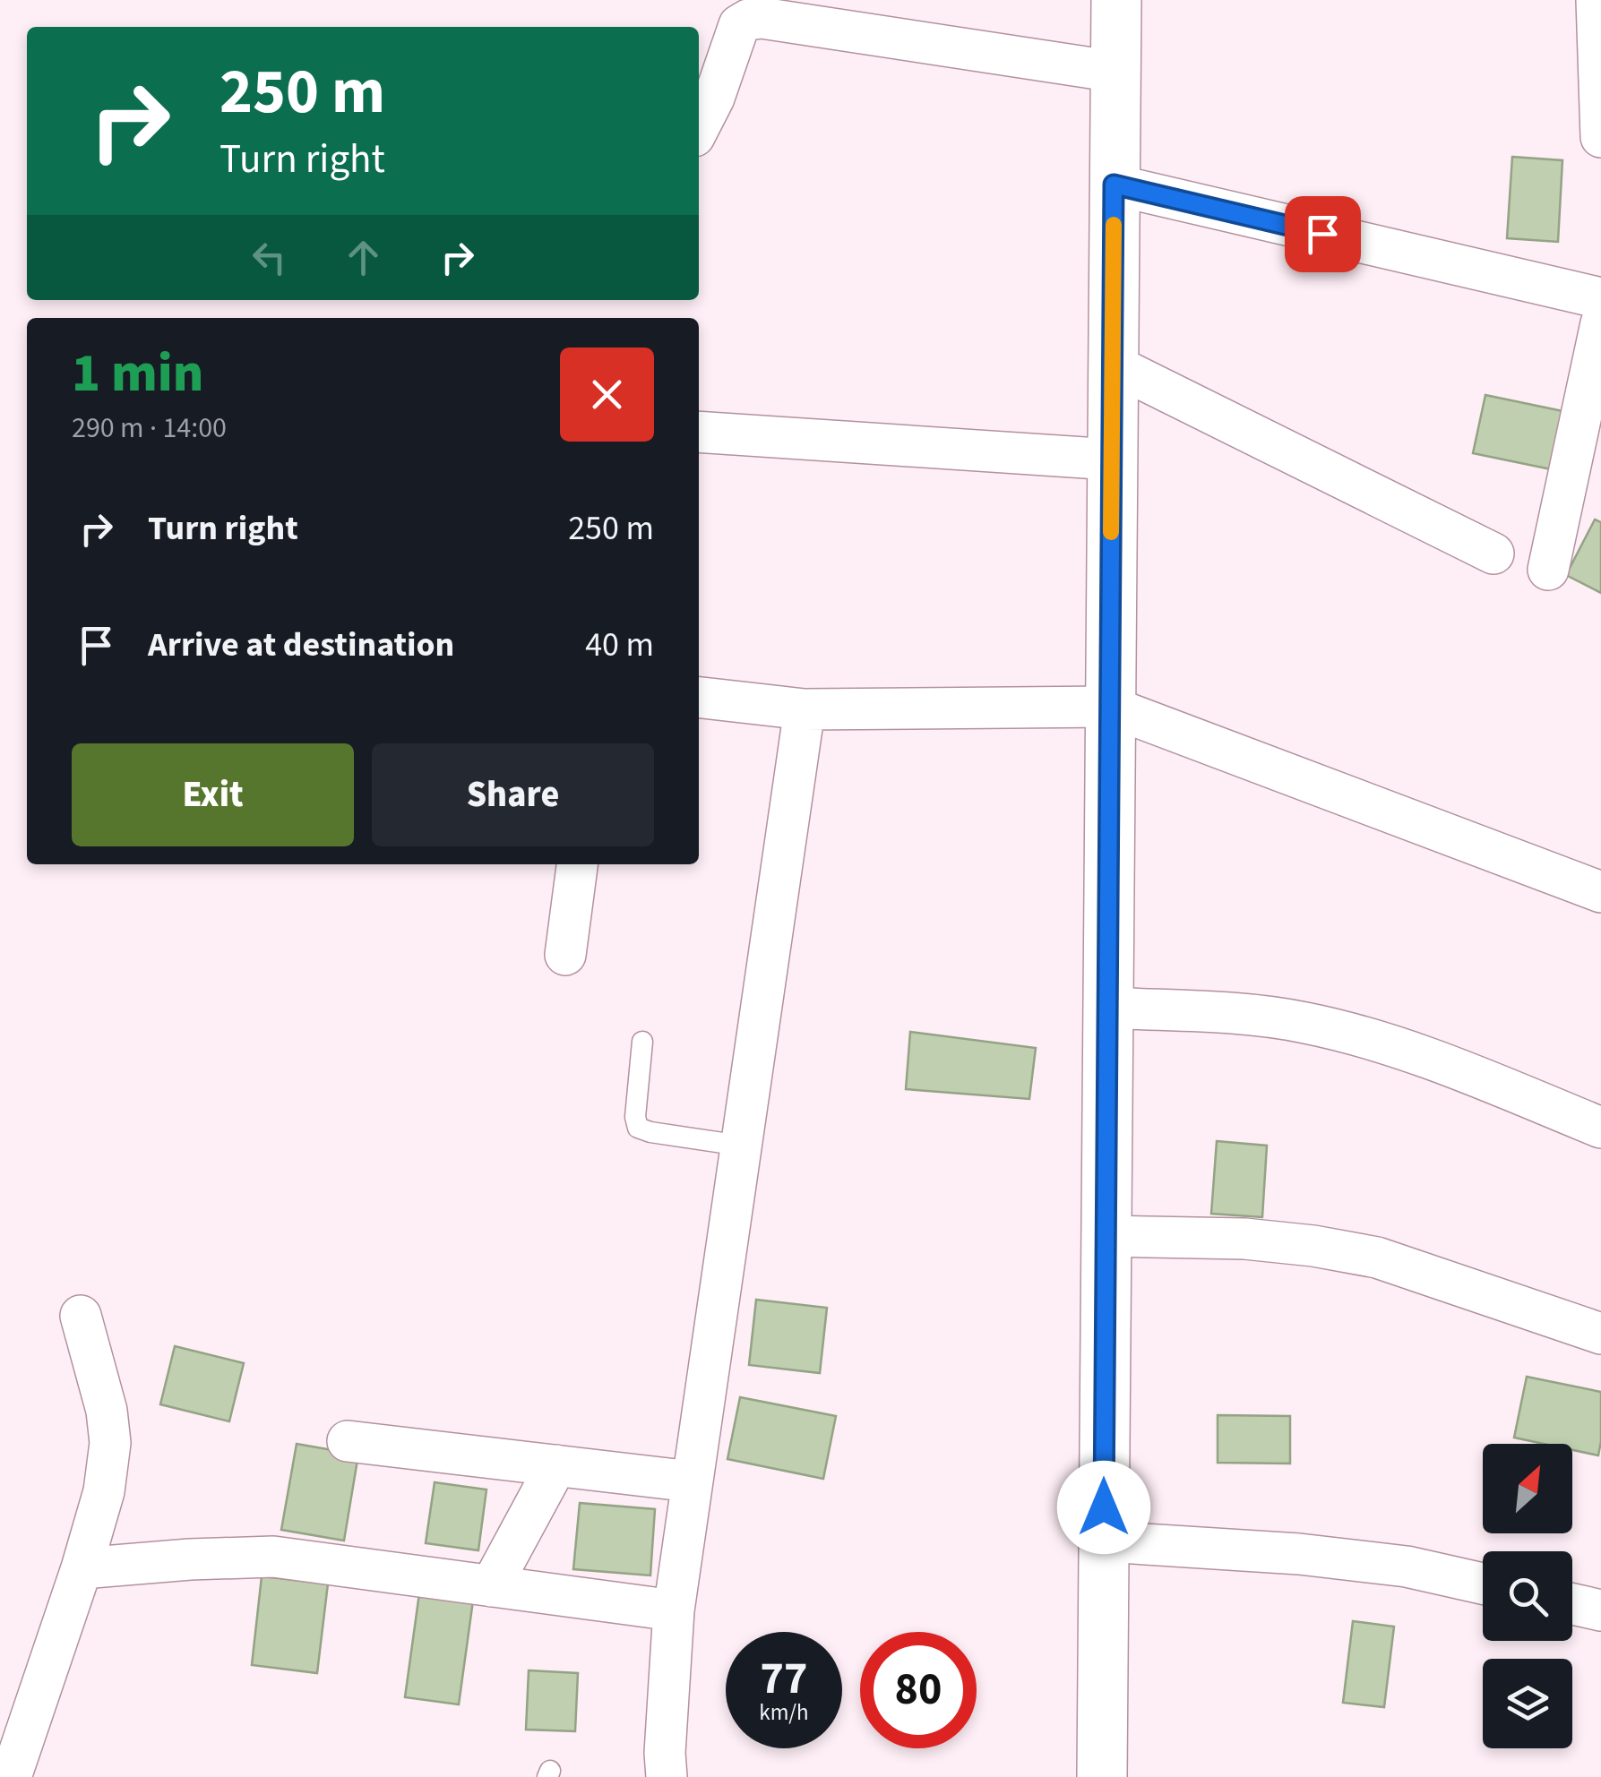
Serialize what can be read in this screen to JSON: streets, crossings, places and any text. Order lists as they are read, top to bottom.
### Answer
{
  "north": "top right",
  "page": {
    "turn": ["250 m", "Turn right"],
    "heading": ["1 min", "290 m · 14:00"],
    "list": [
      {
        "name": "Turn right",
        "value": "250 m"
      },
      {
        "name": "Arrive at destination",
        "value": "40 m"
      }
    ],
    "buttons": ["Exit", "Share"],
    "speed": "77 km/h",
    "limit": "80"
  }
}
